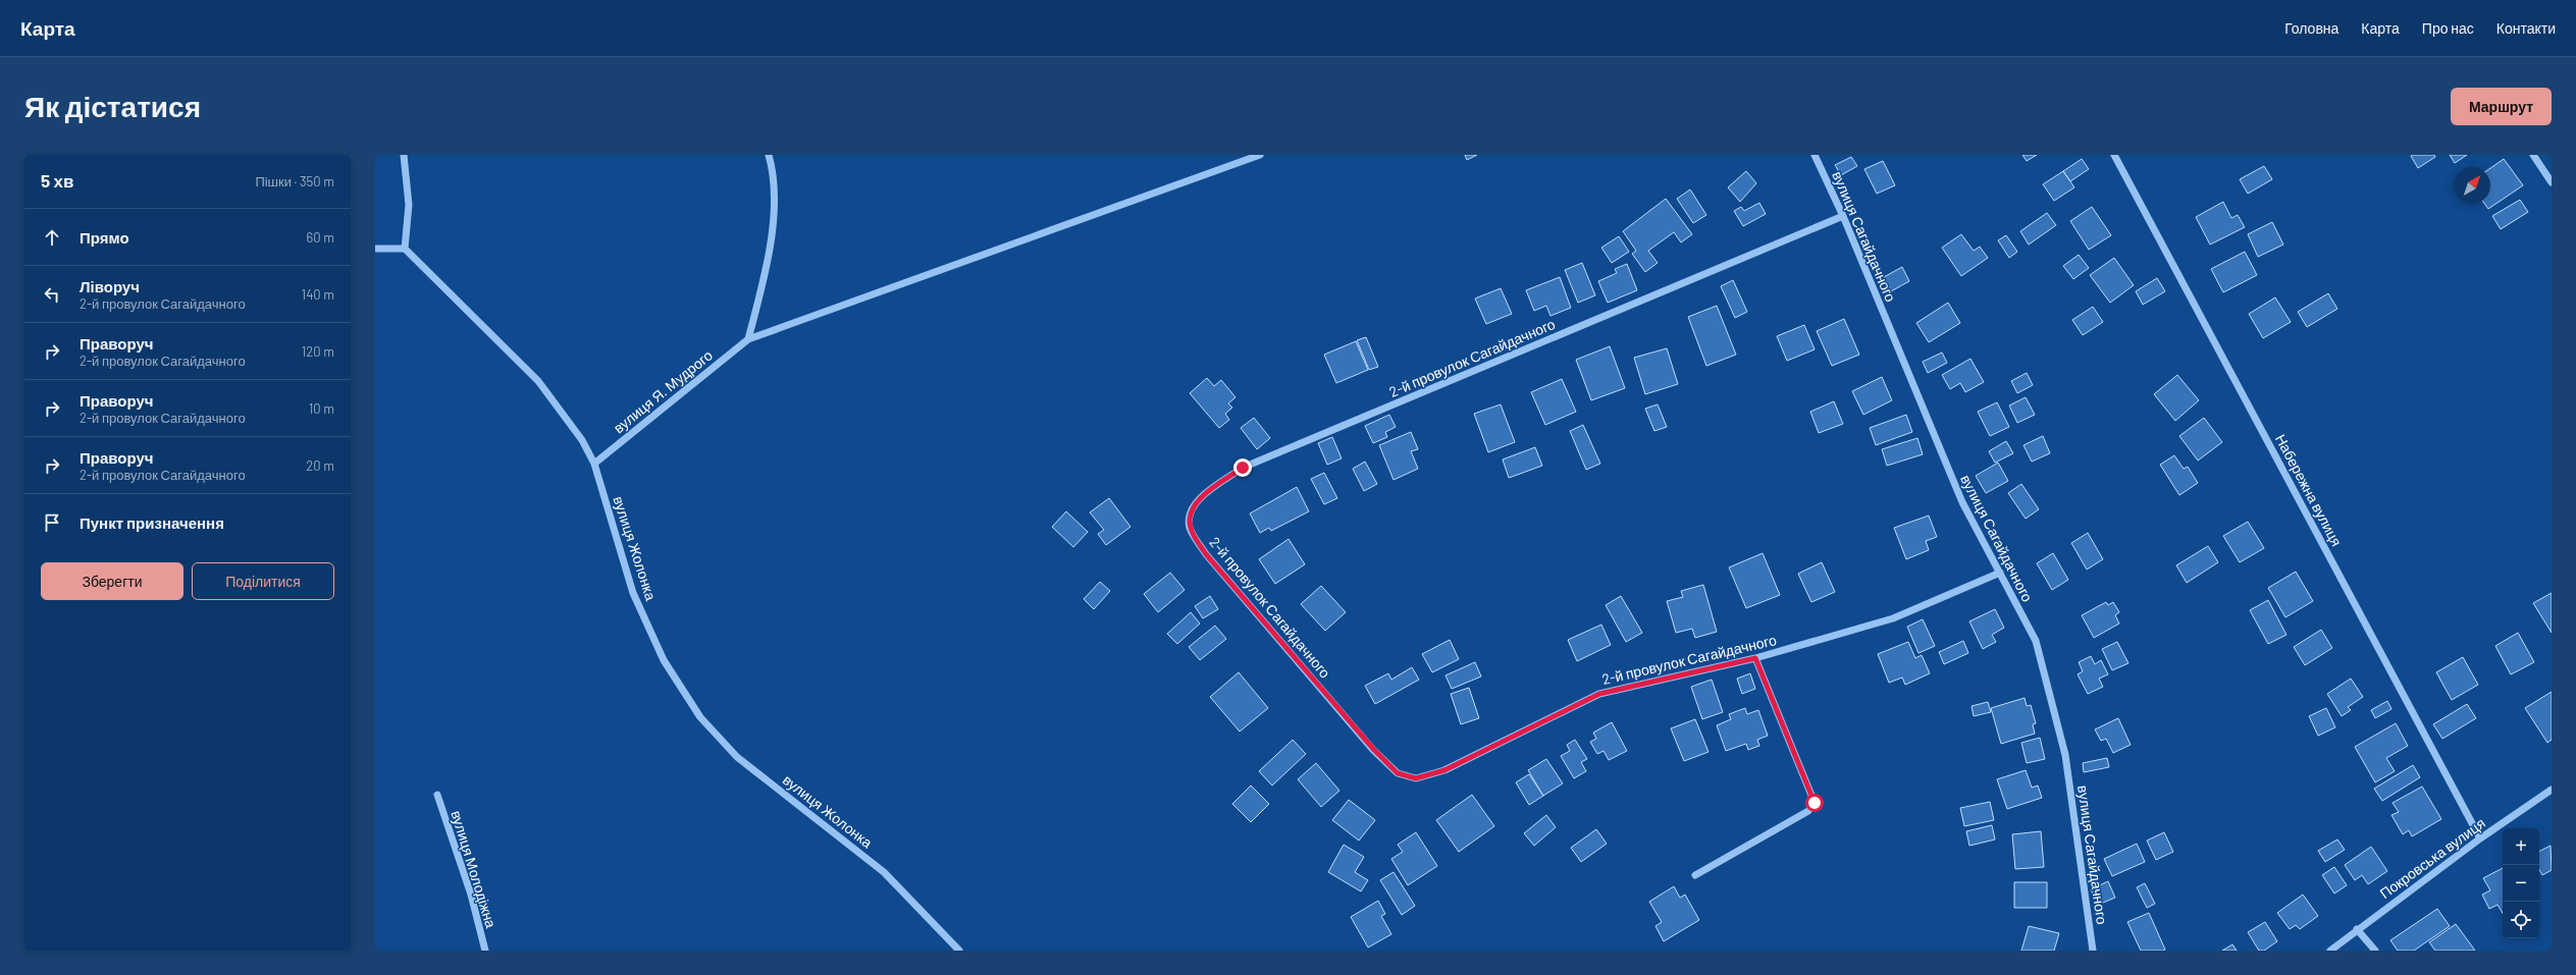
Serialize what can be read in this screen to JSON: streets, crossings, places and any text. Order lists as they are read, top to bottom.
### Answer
{
  "streets": {
    "street": [
      "вулиця Сагайдачного",
      "2-й провулок Сагайдачного",
      "вулиця Я. Мудрого",
      "Набережна вулиця",
      "вулиця Жолонка",
      "Покровська вулиця",
      "вулиця Молодіжна"
    ]
  },
  "crossings": [
    ["вулиця Сагайдачного", "2-й провулок Сагайдачного"],
    ["вулиця Я. Мудрого", "вулиця Жолонка"],
    ["Набережна вулиця", "Покровська вулиця"]
  ],
  "north": "top right",
  "page": {
    "header": "Карта",
    "nav": [
      "Головна",
      "Карта",
      "Про нас",
      "Контакти"
    ],
    "buttons": [
      "Маршрут",
      ["Зберегти", "Поділитися"]
    ],
    "title": "Як дістатися",
    "heading": ["5 хв", "Пішки · 350 m"],
    "list": [
      ["Прямо", "60 m"],
      ["Ліворуч", "2-й провулок Сагайдачного", "140 m"],
      ["Праворуч", "2-й провулок Сагайдачного", "120 m"],
      ["Праворуч", "2-й провулок Сагайдачного", "10 m"],
      ["Праворуч", "2-й провулок Сагайдачного", "20 m"],
      "Пункт призначення"
    ],
    "map_buttons": ["+", "−"]
  }
}
